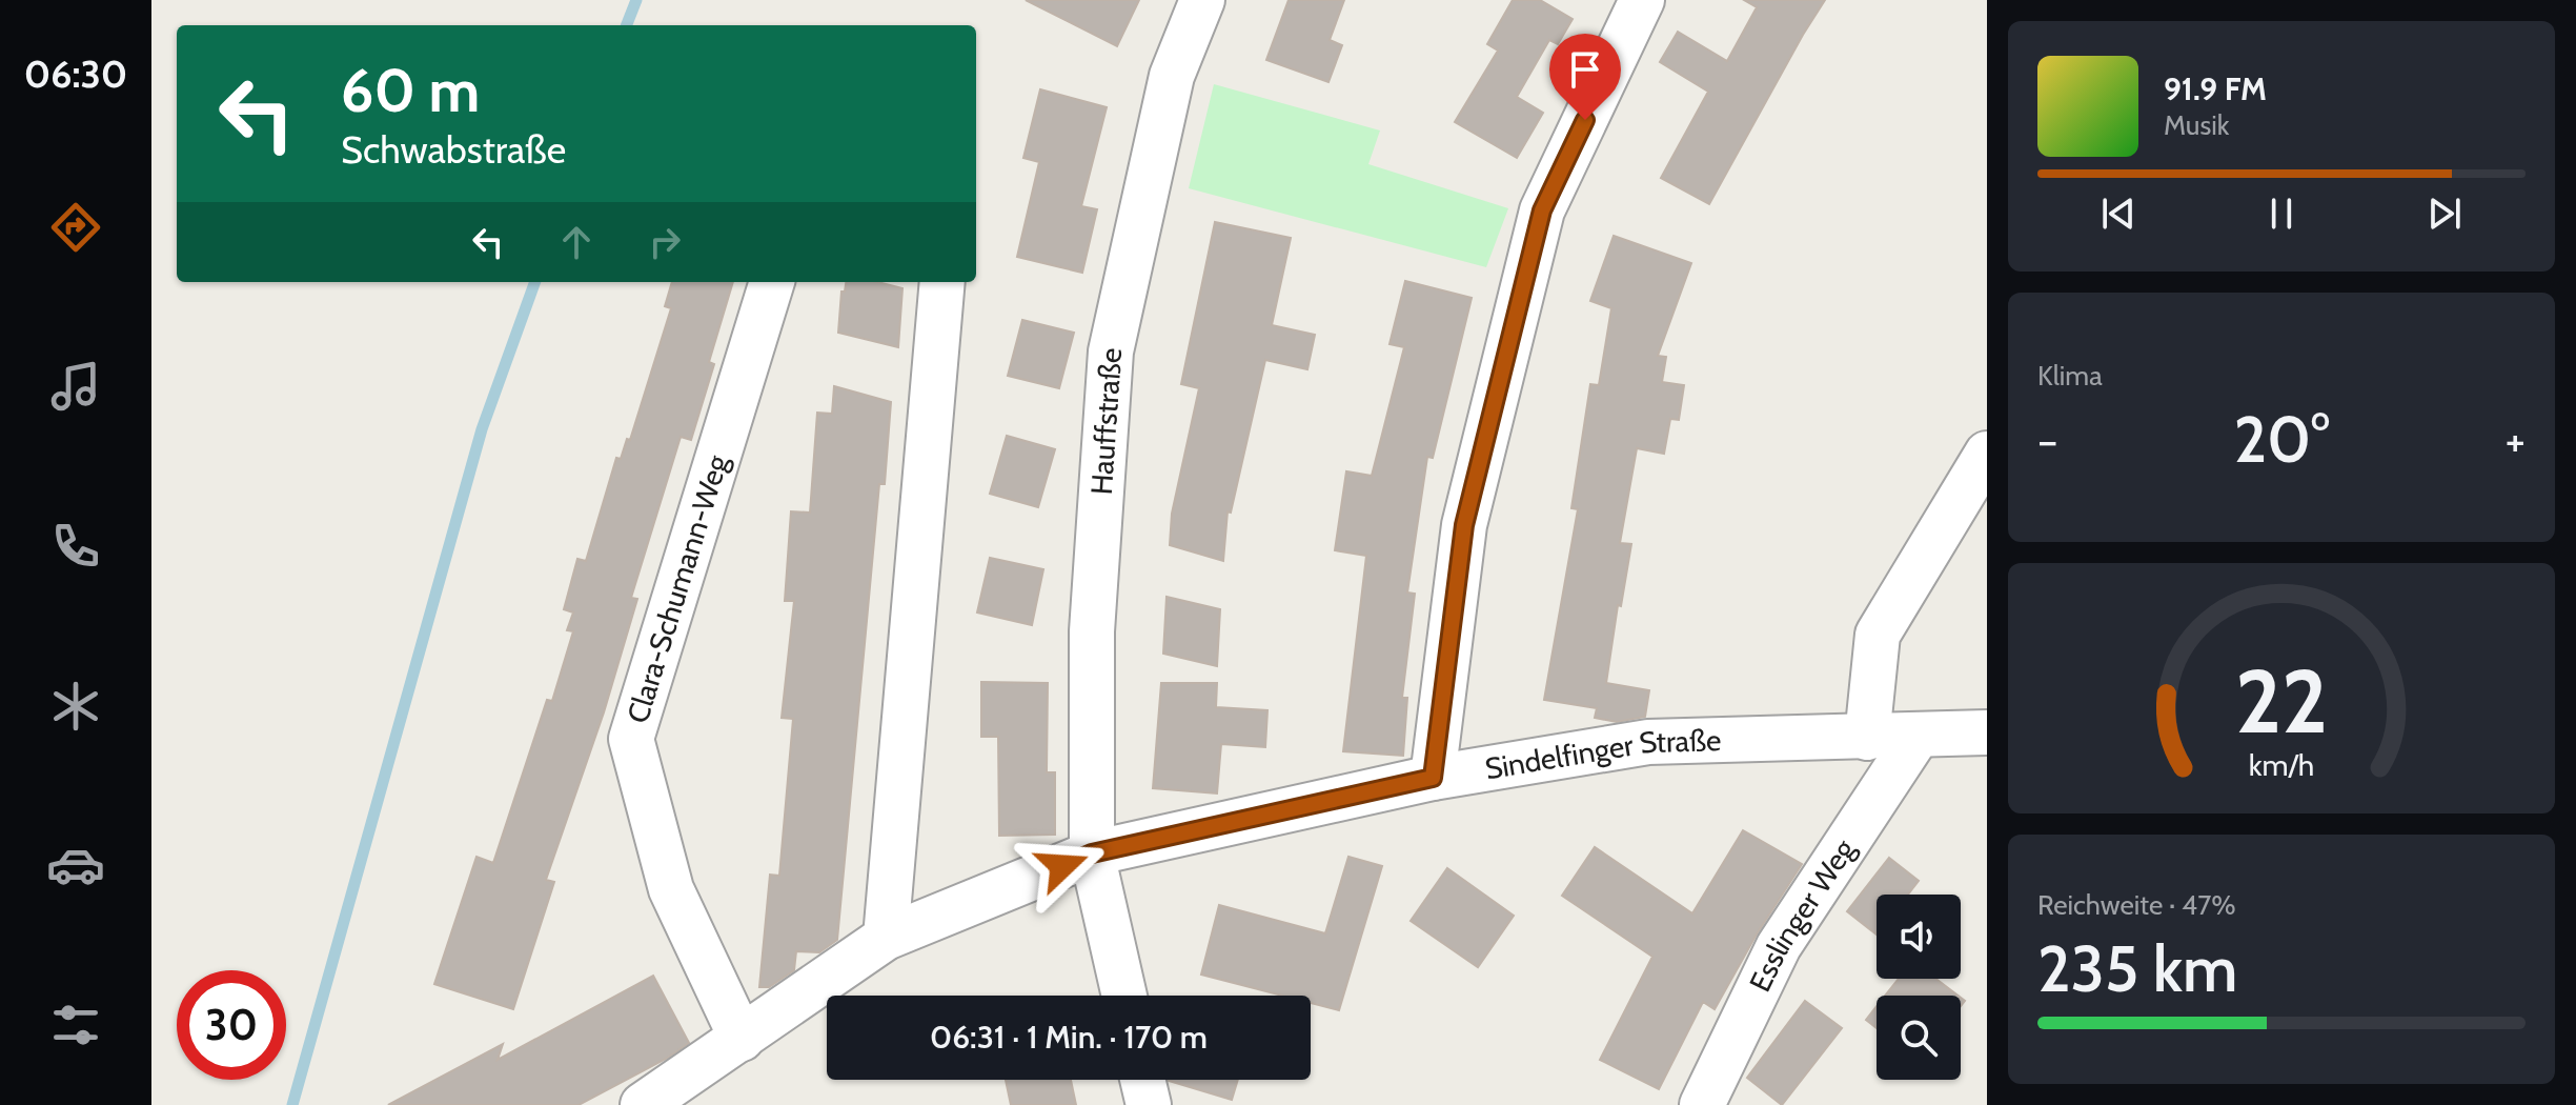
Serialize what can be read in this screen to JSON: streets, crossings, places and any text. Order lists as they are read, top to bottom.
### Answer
{
  "streets": {
    "street": [
      "Hauffstraße",
      "Clara-Schumann-Weg",
      "Sindelfinger Straße",
      "Esslinger Weg"
    ]
  },
  "crossings": [
    ["Hauffstraße", "Sindelfinger Straße"],
    ["Clara-Schumann-Weg", "Sindelfinger Straße"],
    ["Sindelfinger Straße", "Esslinger Weg"]
  ],
  "page": {
    "tabs": "06:30",
    "turn": ["60 m", "Schwabstraße"],
    "song": ["91.9 FM", "Musik"],
    "tile": [
      "Klima",
      ["Reichweite · 47%", "235 km"]
    ],
    "heat": ["−", "20°", "+"],
    "limit": "30",
    "trip": "06:31 · 1 Min. · 170 m",
    "gauge": ["22", "km/h"]
  }
}
